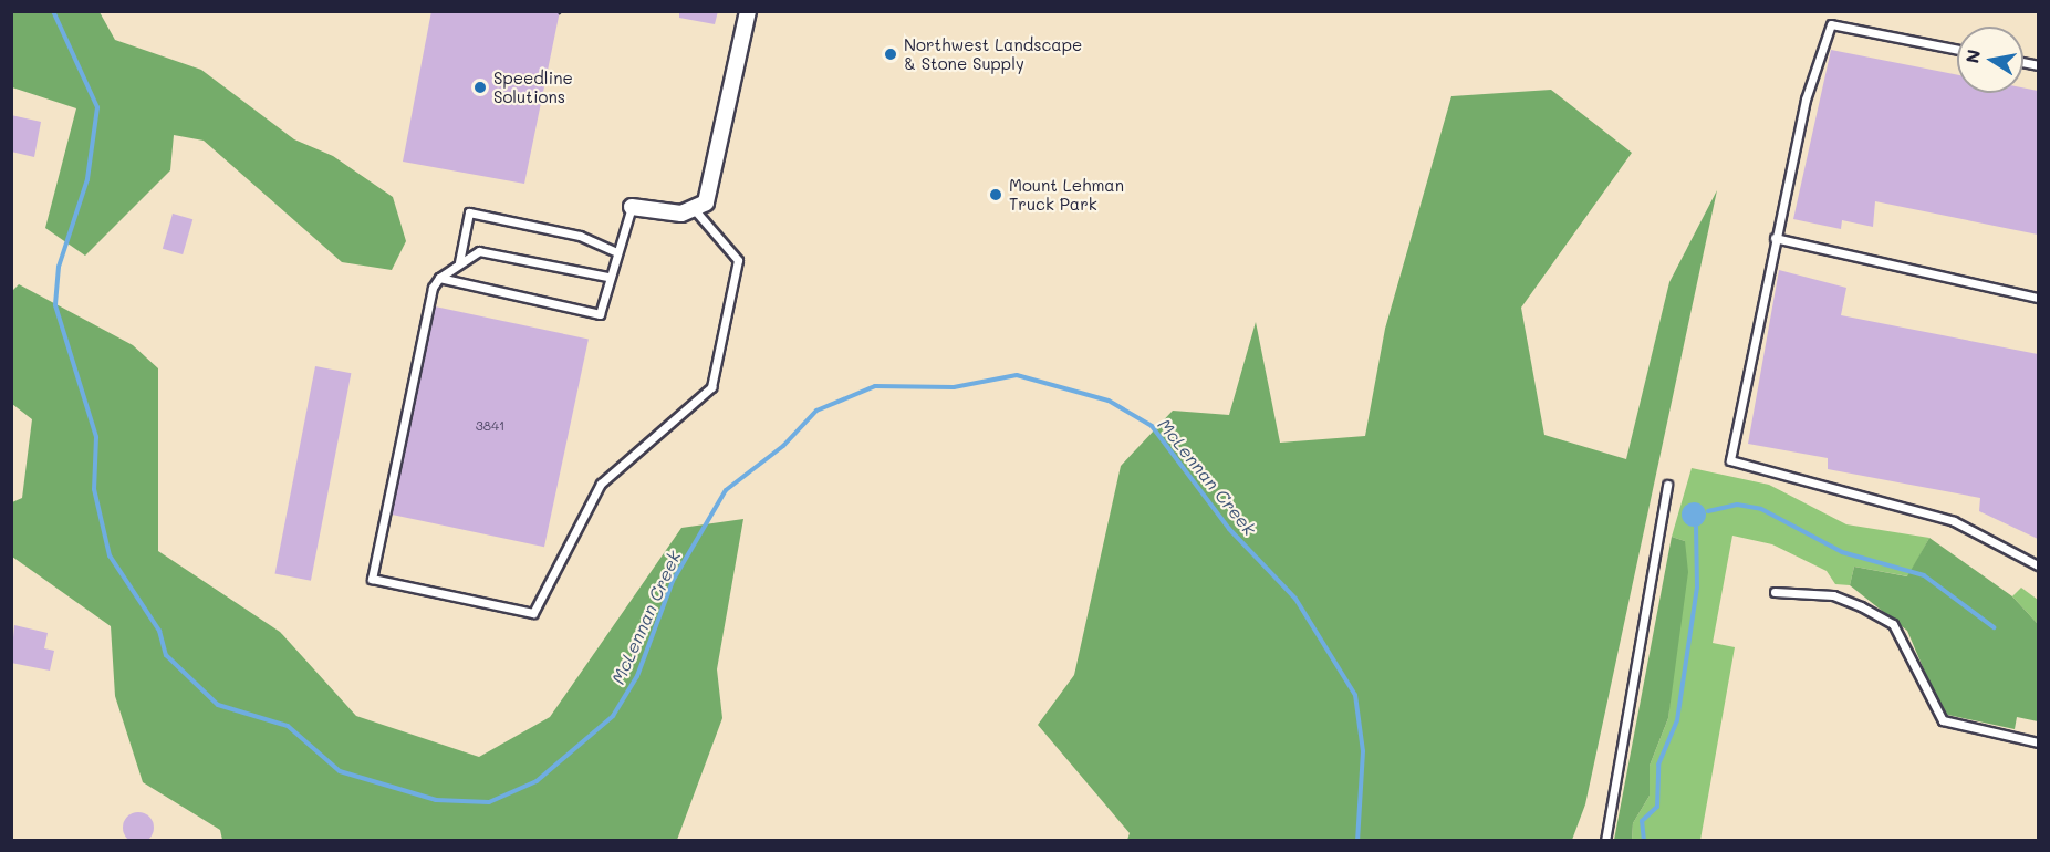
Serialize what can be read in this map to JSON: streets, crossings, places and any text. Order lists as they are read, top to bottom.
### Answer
{
  "water": ["McLennan Creek"],
  "places": ["Northwest Landscape & Stone Supply", "Speedline Solutions", "Mount Lehman Truck Park"],
  "house_numbers": ["3841"],
  "north": "left"
}
